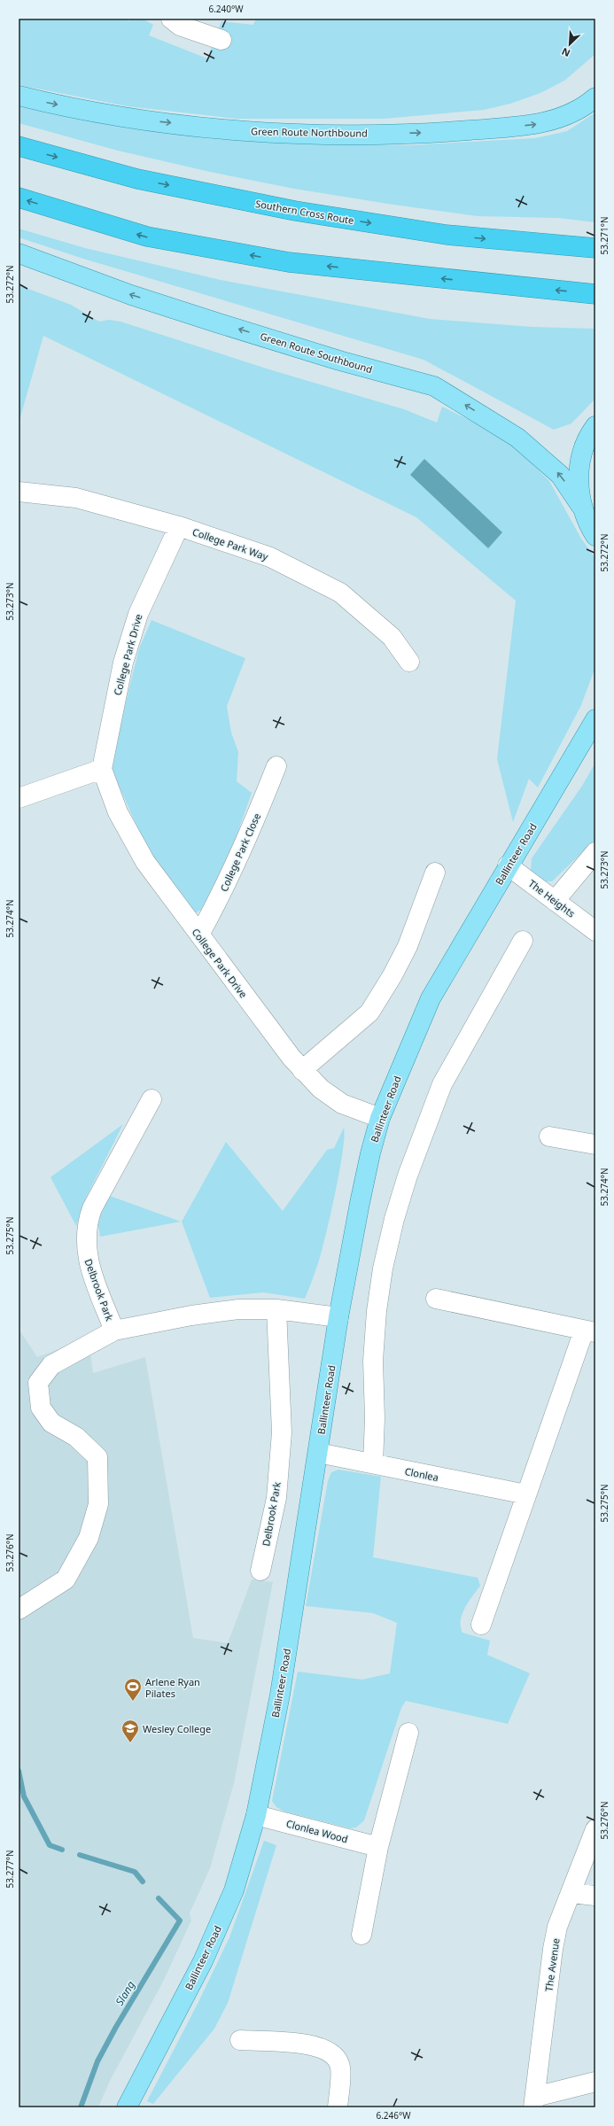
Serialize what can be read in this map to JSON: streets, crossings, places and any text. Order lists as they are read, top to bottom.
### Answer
{
  "streets": {
    "highway": ["Southern Cross Route"],
    "main road": ["Green Route Northbound", "Green Route Southbound", "Ballinteer Road"],
    "street": [
      "College Park Way",
      "College Park Drive",
      "College Park Close",
      "The Heights",
      "Delbrook Park",
      "Clonlea",
      "Clonlea Wood",
      "The Avenue"
    ]
  },
  "crossings": [
    ["College Park Way", "College Park Drive"],
    ["College Park Drive", "College Park Close"],
    ["College Park Drive", "Ballinteer Road"],
    ["Ballinteer Road", "The Heights"],
    ["Ballinteer Road", "Delbrook Park"],
    ["Ballinteer Road", "Clonlea"],
    ["Ballinteer Road", "Clonlea Wood"]
  ],
  "one_way": ["Green Route Northbound", "Green Route Southbound"],
  "water": ["Slang"],
  "places": {
    "sports": ["Arlene Ryan Pilates"],
    "school or university": ["Wesley College"]
  },
  "north": "bottom left",
  "coordinates": [
    "6.240°W",
    "53.271°N",
    "53.272°N",
    "53.273°N",
    "53.274°N",
    "53.275°N",
    "53.276°N",
    "53.277°N",
    "6.246°W"
  ]
}
